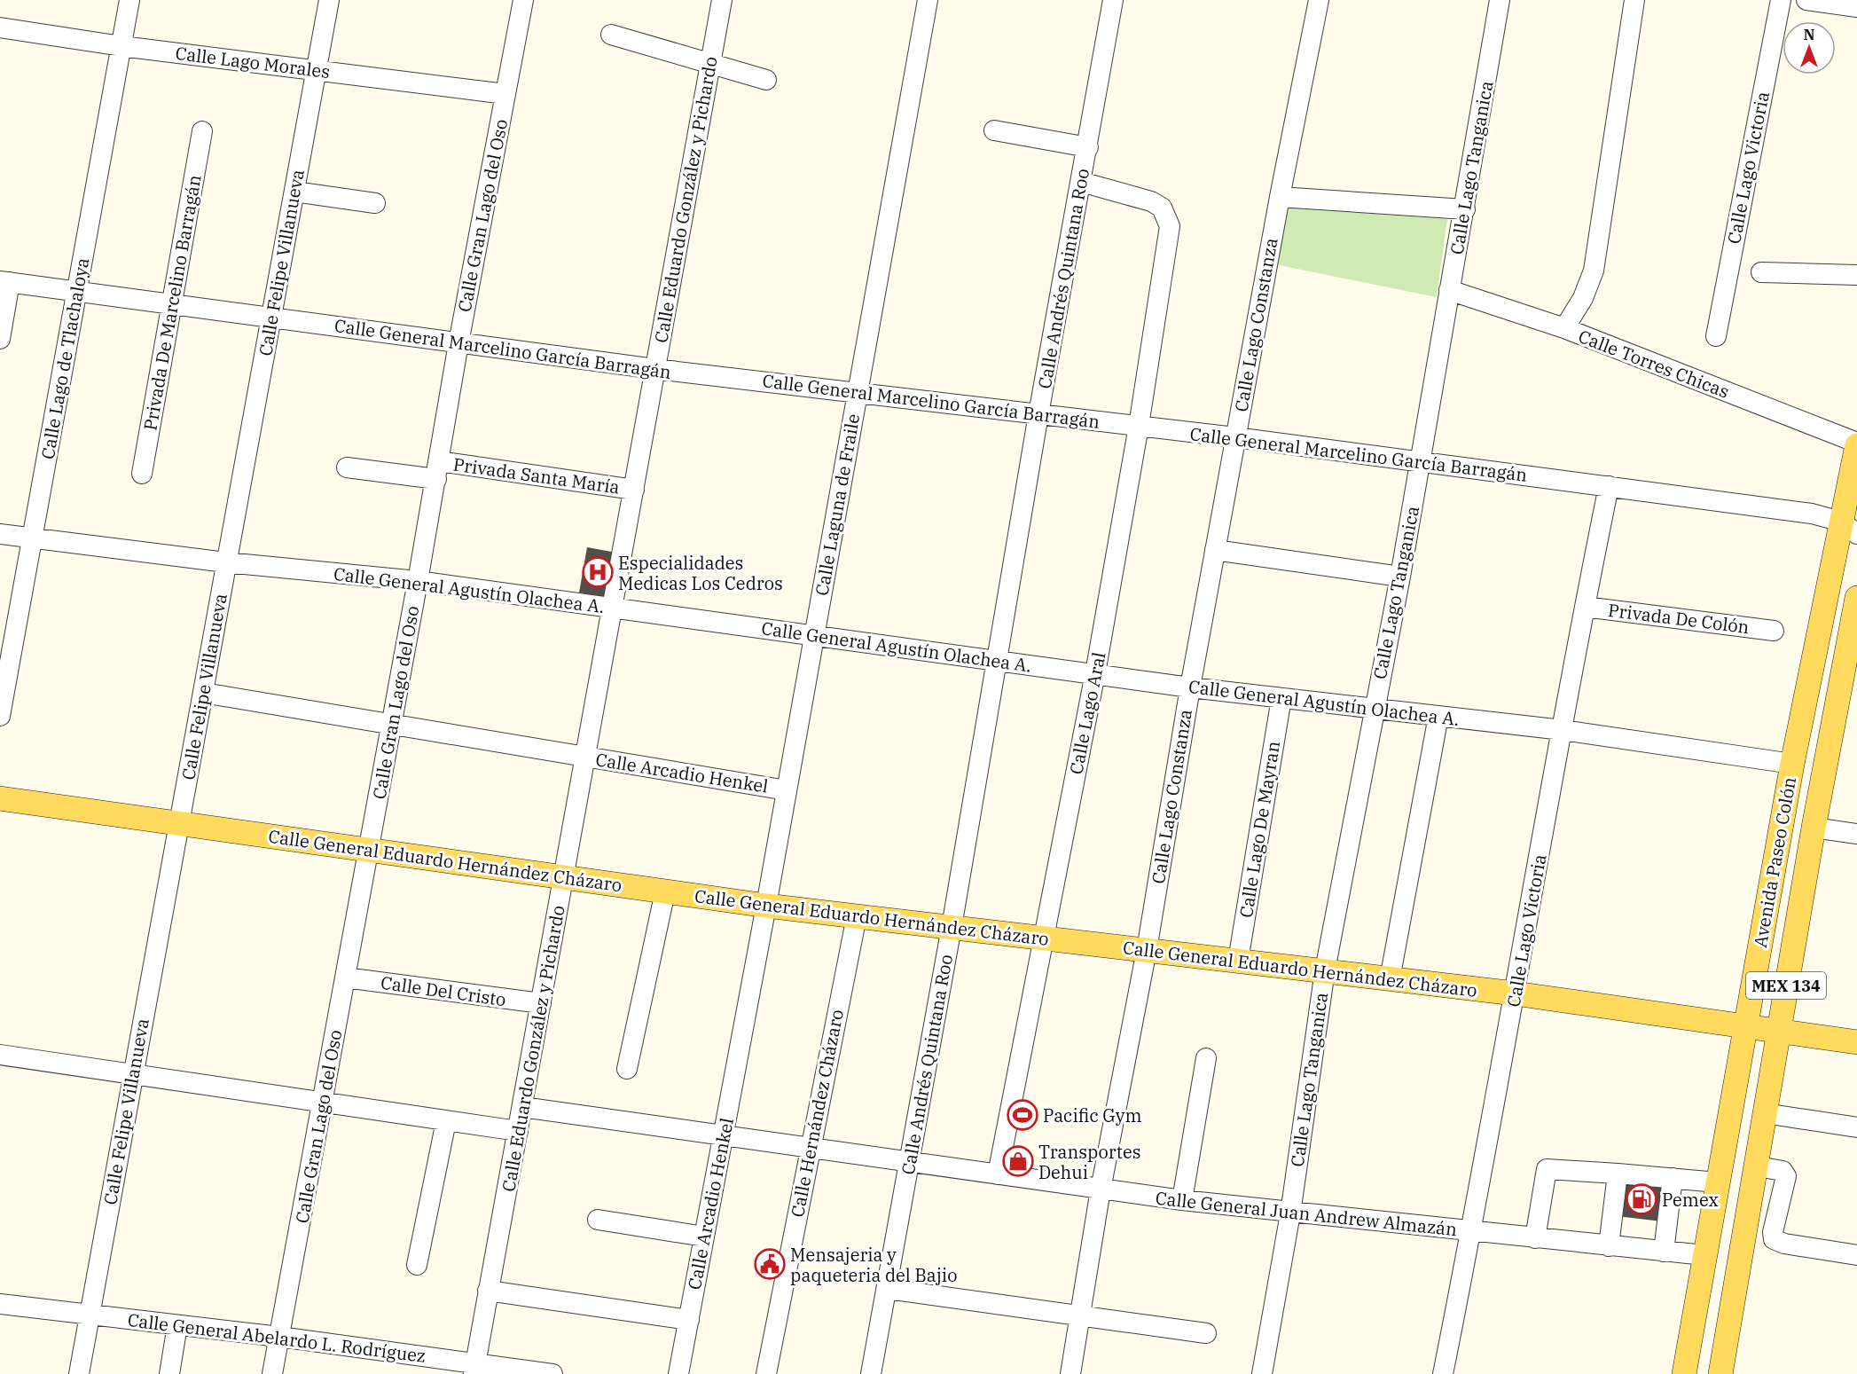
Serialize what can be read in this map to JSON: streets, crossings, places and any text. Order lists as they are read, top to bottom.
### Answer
{
  "streets": {
    "main road": ["Calle General Eduardo Hernández Cházaro", "Avenida Paseo Colón", "MEX 134"],
    "street": [
      "Calle Lago Morales",
      "Calle Lago Tanganica",
      "Calle Lago Victoria",
      "Calle Eduardo González y Pichardo",
      "Calle Gran Lago del Oso",
      "Calle Felipe Villanueva",
      "Calle Andrés Quintana Roo",
      "Privada De Marcelino Barragán",
      "Calle Lago Constanza",
      "Calle General Marcelino García Barragán",
      "Calle Lago de Tlachaloya",
      "Calle Torres Chicas",
      "Privada Santa María",
      "Calle Laguna de Fraile",
      "Calle General Agustín Olachea A.",
      "Privada De Colón",
      "Calle Lago Aral",
      "Calle Arcadio Henkel",
      "Calle Lago De Mayran",
      "Calle Del Cristo",
      "Calle Hernández Cházaro",
      "Calle General Juan Andrew Almazán",
      "Calle General Abelardo L. Rodríguez"
    ]
  },
  "crossings": [
    ["Calle Lago Morales", "Calle Gran Lago del Oso"],
    ["Calle Lago Morales", "Calle Felipe Villanueva"],
    ["Calle Lago Morales", "Calle Lago de Tlachaloya"],
    ["Calle Lago Tanganica", "Calle General Marcelino García Barragán"],
    ["Calle Lago Tanganica", "Calle Torres Chicas"],
    ["Calle Lago Tanganica", "Calle General Agustín Olachea A."],
    ["Calle Lago Tanganica", "Calle General Eduardo Hernández Cházaro"],
    ["Calle Lago Tanganica", "Calle General Juan Andrew Almazán"],
    ["Calle Lago Victoria", "Calle General Marcelino García Barragán"],
    ["Calle Lago Victoria", "Calle General Agustín Olachea A."],
    ["Calle Lago Victoria", "Privada De Colón"],
    ["Calle Lago Victoria", "Calle General Eduardo Hernández Cházaro"],
    ["Calle Lago Victoria", "Calle General Juan Andrew Almazán"],
    ["Calle Eduardo González y Pichardo", "Calle General Marcelino García Barragán"],
    ["Calle Eduardo González y Pichardo", "Privada Santa María"],
    ["Calle Eduardo González y Pichardo", "Calle General Agustín Olachea A."],
    ["Calle Eduardo González y Pichardo", "Calle Arcadio Henkel"],
    ["Calle Eduardo González y Pichardo", "Calle General Eduardo Hernández Cházaro"],
    ["Calle Eduardo González y Pichardo", "Calle Del Cristo"],
    ["Calle Eduardo González y Pichardo", "Calle General Juan Andrew Almazán"],
    ["Calle Eduardo González y Pichardo", "Calle General Abelardo L. Rodríguez"],
    ["Calle Gran Lago del Oso", "Calle General Marcelino García Barragán"],
    ["Calle Gran Lago del Oso", "Privada Santa María"],
    ["Calle Gran Lago del Oso", "Calle General Agustín Olachea A."],
    ["Calle Gran Lago del Oso", "Calle Arcadio Henkel"],
    ["Calle Gran Lago del Oso", "Calle General Eduardo Hernández Cházaro"],
    ["Calle Gran Lago del Oso", "Calle Del Cristo"],
    ["Calle Gran Lago del Oso", "Calle General Abelardo L. Rodríguez"],
    ["Calle Felipe Villanueva", "Calle General Marcelino García Barragán"],
    ["Calle Felipe Villanueva", "Calle General Agustín Olachea A."],
    ["Calle Felipe Villanueva", "Calle Arcadio Henkel"],
    ["Calle Felipe Villanueva", "Calle General Eduardo Hernández Cházaro"],
    ["Calle Felipe Villanueva", "Calle General Abelardo L. Rodríguez"],
    ["Calle Andrés Quintana Roo", "Calle General Marcelino García Barragán"],
    ["Calle Andrés Quintana Roo", "Calle General Agustín Olachea A."],
    ["Calle Andrés Quintana Roo", "Calle Lago Aral"],
    ["Calle Andrés Quintana Roo", "Calle General Eduardo Hernández Cházaro"],
    ["Calle Andrés Quintana Roo", "Calle General Juan Andrew Almazán"],
    ["Privada De Marcelino Barragán", "Calle General Marcelino García Barragán"],
    ["Calle Lago Constanza", "Calle General Marcelino García Barragán"],
    ["Calle Lago Constanza", "Calle General Agustín Olachea A."],
    ["Calle Lago Constanza", "Calle General Eduardo Hernández Cházaro"],
    ["Calle Lago Constanza", "Calle General Juan Andrew Almazán"],
    ["Calle General Marcelino García Barragán", "Calle Lago de Tlachaloya"],
    ["Calle General Marcelino García Barragán", "Calle Laguna de Fraile"],
    ["Calle General Marcelino García Barragán", "Calle Lago Aral"],
    ["Calle General Marcelino García Barragán", "Avenida Paseo Colón"],
    ["Calle Lago de Tlachaloya", "Calle General Agustín Olachea A."],
    ["Calle Torres Chicas", "Avenida Paseo Colón"],
    ["Calle Laguna de Fraile", "Calle General Agustín Olachea A."],
    ["Calle Laguna de Fraile", "Calle Arcadio Henkel"],
    ["Calle General Agustín Olachea A.", "Calle Lago Aral"],
    ["Calle General Agustín Olachea A.", "Calle Lago De Mayran"],
    ["Calle General Agustín Olachea A.", "Avenida Paseo Colón"],
    ["Calle Lago Aral", "Calle General Eduardo Hernández Cházaro"],
    ["Calle Lago Aral", "Calle General Juan Andrew Almazán"],
    ["Calle Arcadio Henkel", "Calle General Eduardo Hernández Cházaro"],
    ["Calle Arcadio Henkel", "Calle General Juan Andrew Almazán"],
    ["Calle Lago De Mayran", "Calle General Eduardo Hernández Cházaro"],
    ["Calle General Eduardo Hernández Cházaro", "Avenida Paseo Colón"],
    ["Calle General Eduardo Hernández Cházaro", "Calle Hernández Cházaro"],
    ["Avenida Paseo Colón", "Calle General Juan Andrew Almazán"],
    ["Calle Hernández Cházaro", "Calle General Juan Andrew Almazán"]
  ],
  "places": {
    "hospital": ["Especialidades Medicas Los Cedros"],
    "sports": ["Pacific Gym"],
    "shop": ["Transportes Dehui"],
    "fuel station": ["Pemex"],
    "public building": ["Mensajeria y paqueteria del Bajio"]
  },
  "north": "top"
}
